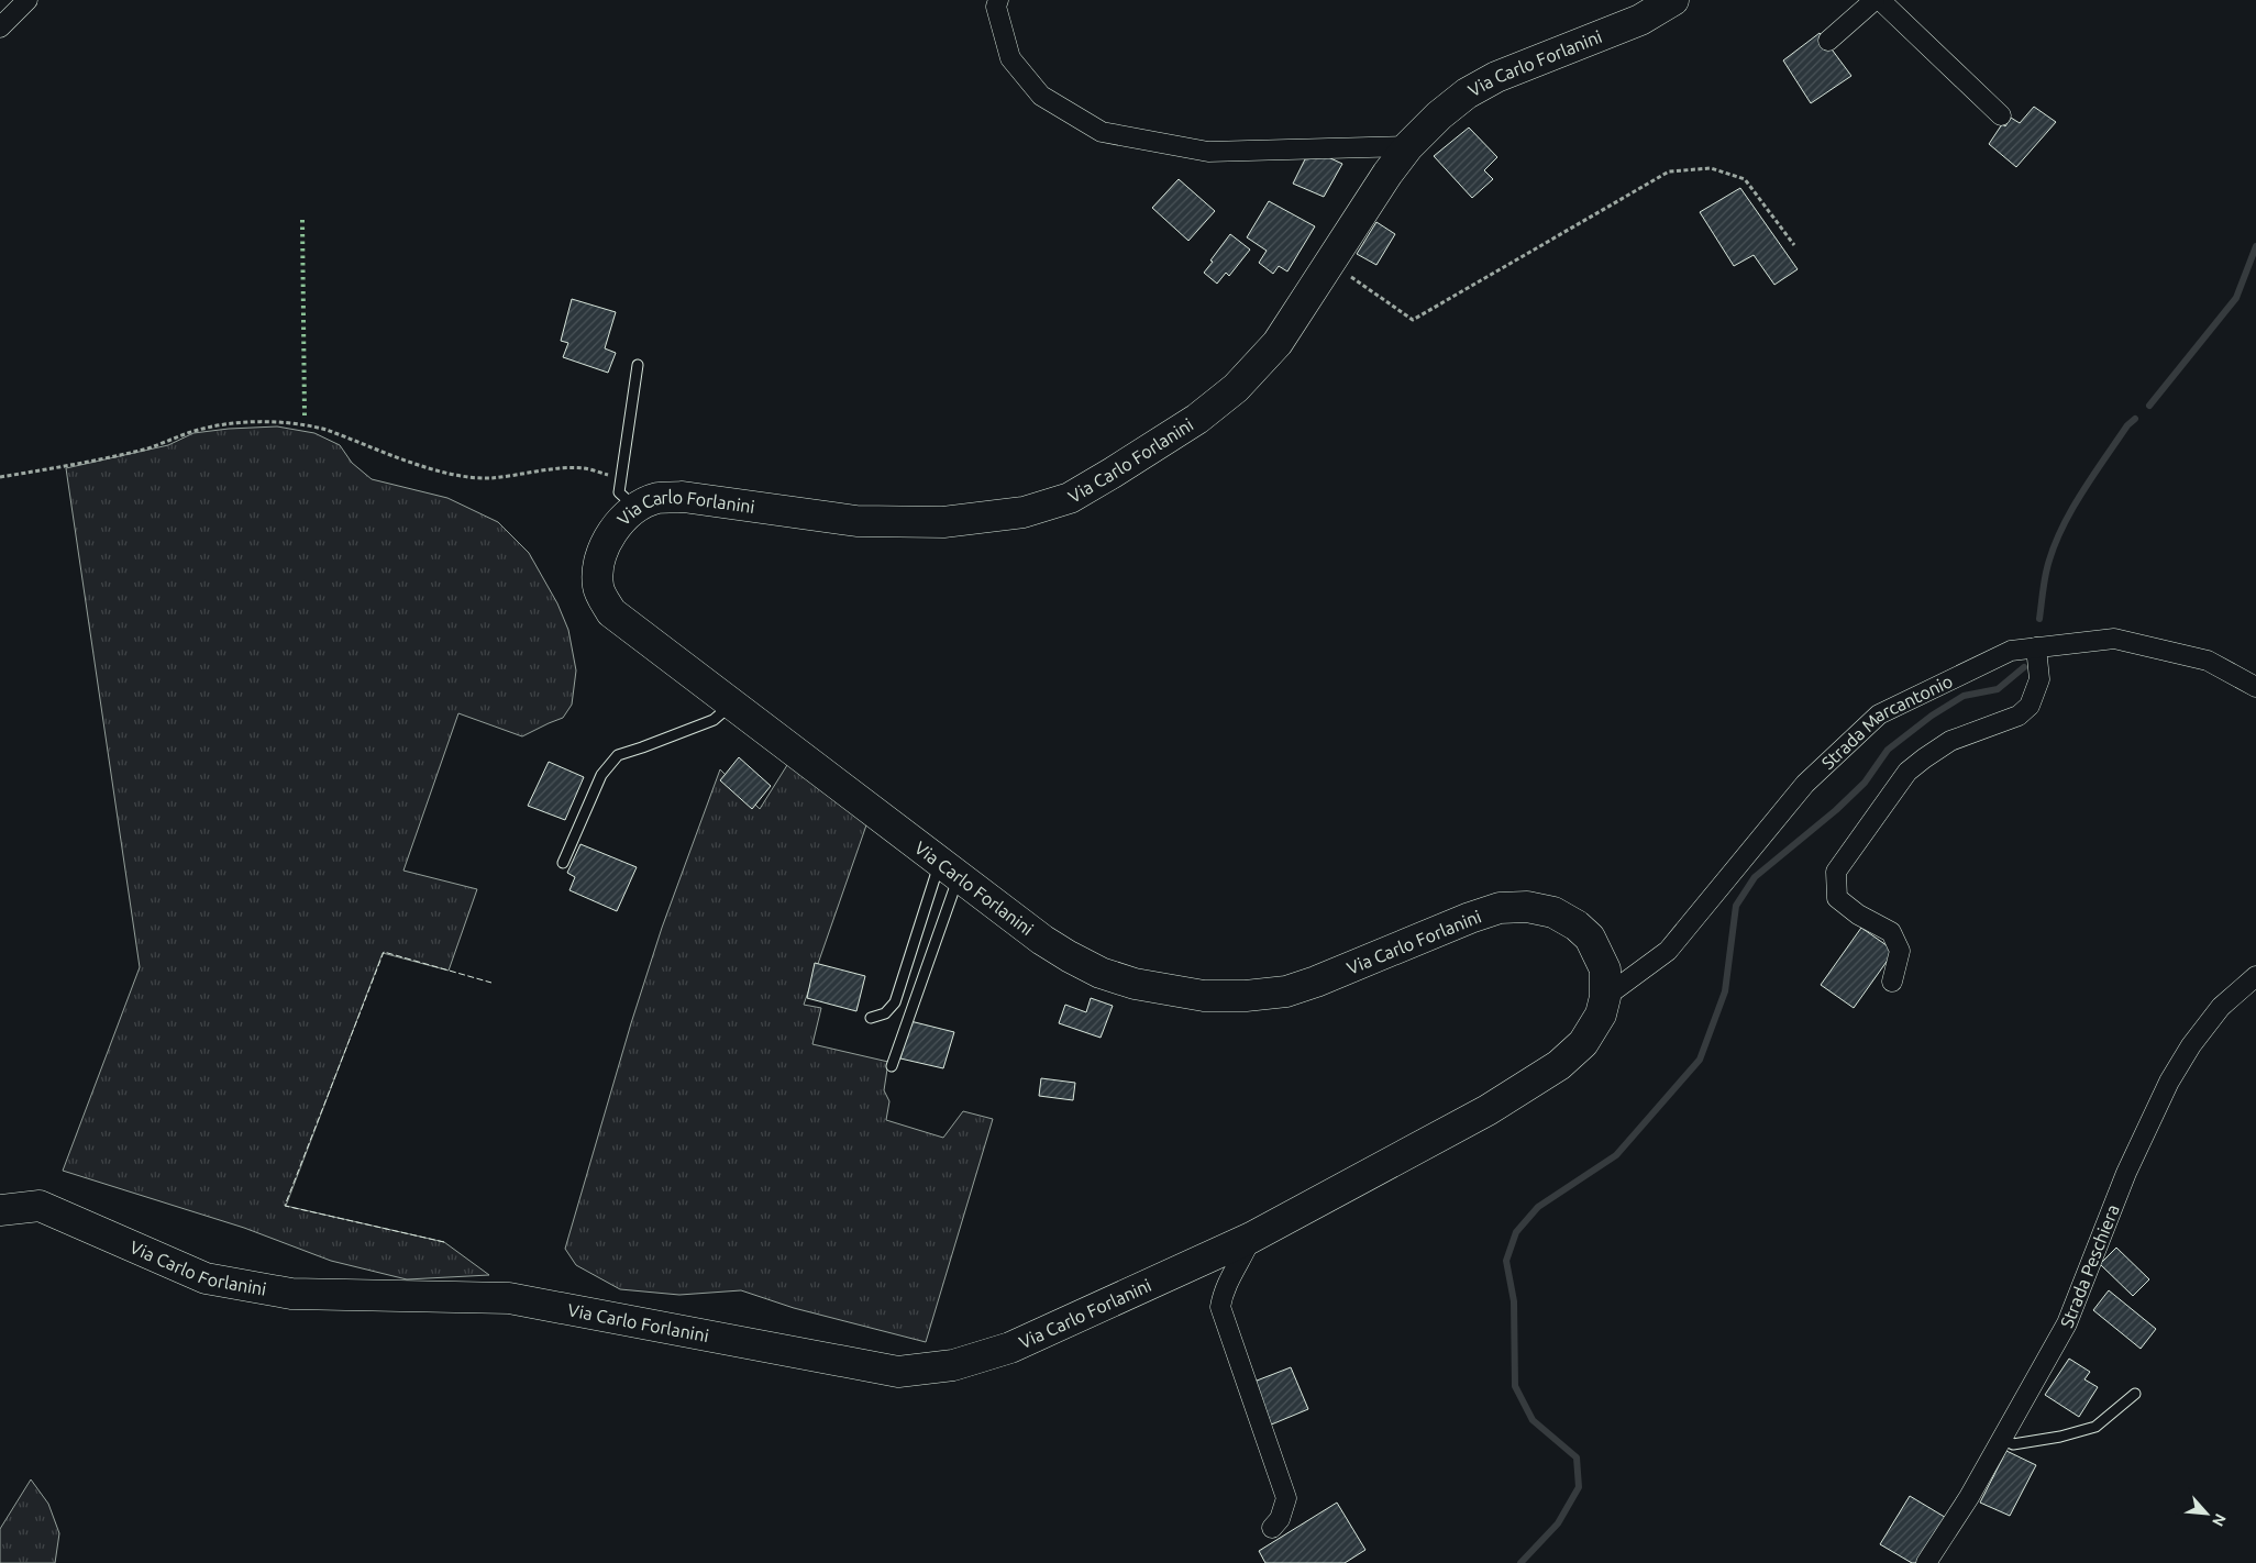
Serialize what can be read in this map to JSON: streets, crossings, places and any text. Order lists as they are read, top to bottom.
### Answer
{
  "streets": {
    "main road": ["Via Carlo Forlanini"],
    "street": ["Strada Marcantonio", "Strada Peschiera"]
  },
  "crossings": [
    ["Via Carlo Forlanini", "Strada Marcantonio"]
  ],
  "north": "bottom right"
}
